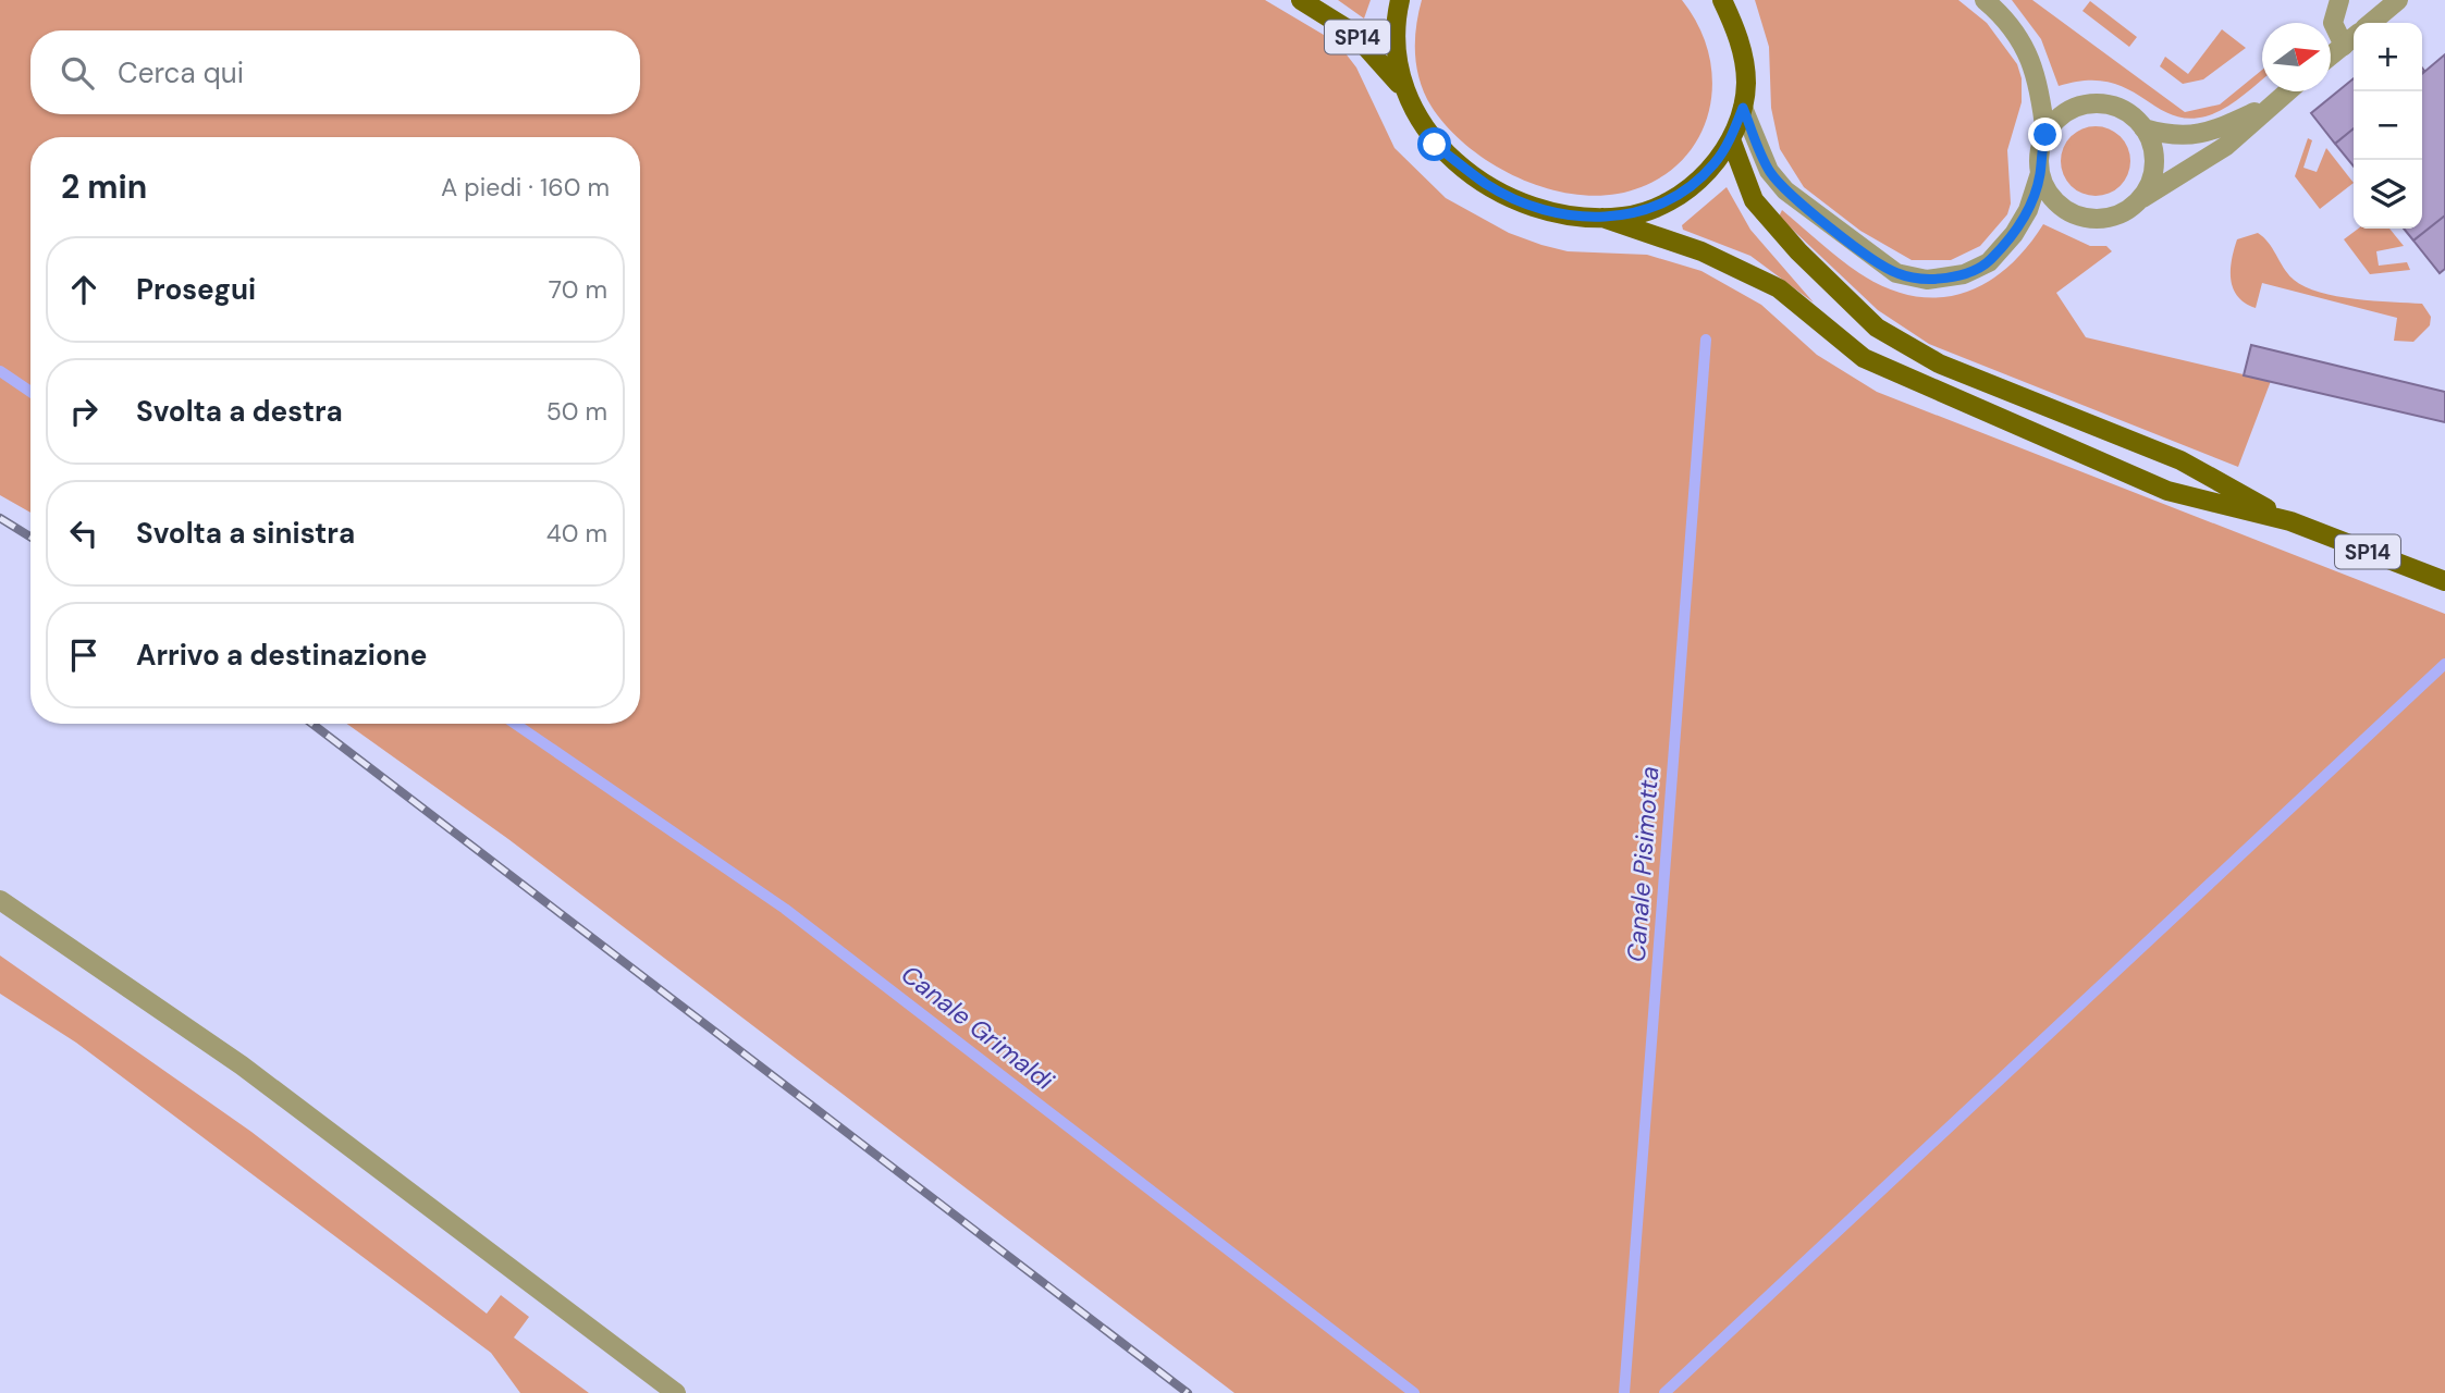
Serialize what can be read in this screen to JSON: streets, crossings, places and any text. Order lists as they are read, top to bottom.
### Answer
{
  "streets": {
    "main road": ["SP14"]
  },
  "water": ["Canale Pisimotta", "Canale Grimaldi"],
  "north": "right",
  "page": {
    "map_buttons": ["+", "−"],
    "search": "Cerca qui",
    "heading": ["2 min", "A piedi · 160 m"],
    "list": [
      ["Prosegui", "70 m"],
      ["Svolta a destra", "50 m"],
      ["Svolta a sinistra", "40 m"],
      "Arrivo a destinazione"
    ]
  }
}
